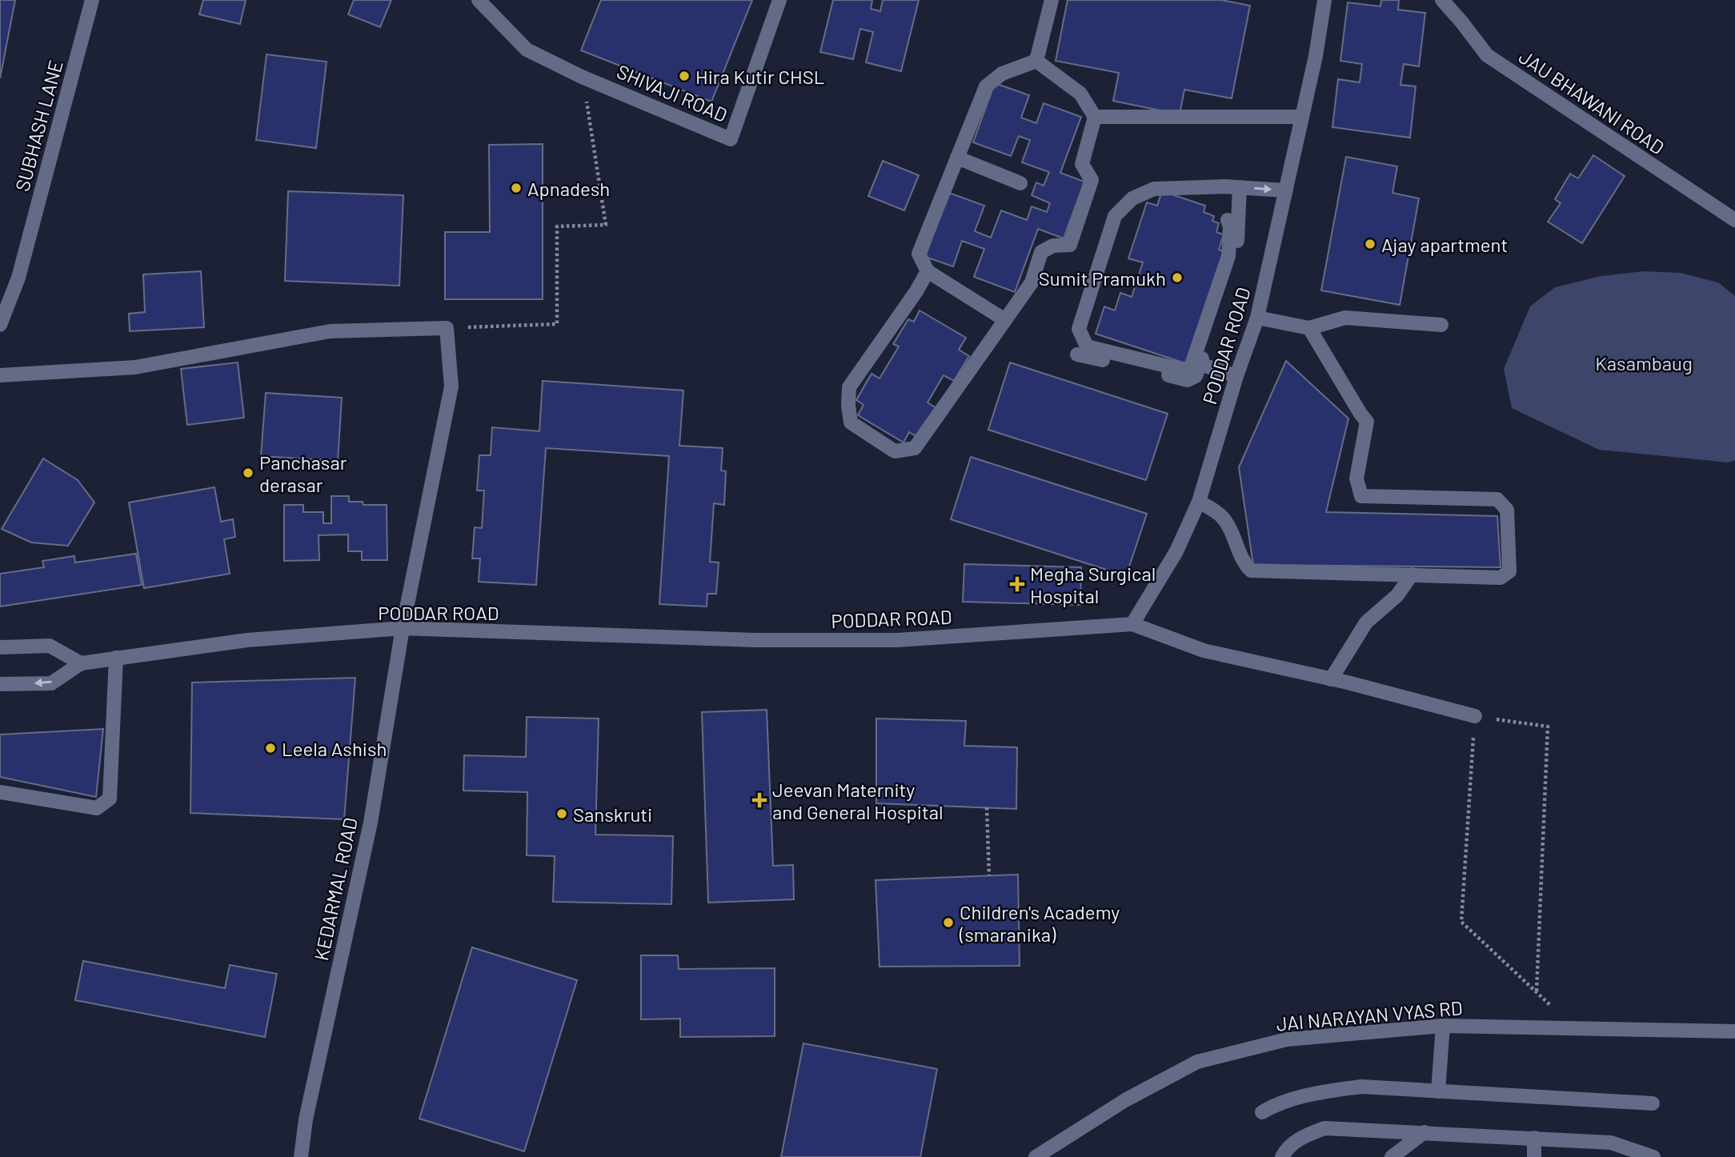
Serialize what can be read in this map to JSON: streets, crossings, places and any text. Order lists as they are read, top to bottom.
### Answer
{
  "streets": {
    "street": [
      "SHIVAJI ROAD",
      "JAU BHAWANI ROAD",
      "SUBHASH LANE",
      "PODDAR ROAD",
      "KEDARMAL ROAD",
      "JAI NARAYAN VYAS RD"
    ]
  },
  "crossings": [
    ["PODDAR ROAD", "KEDARMAL ROAD"]
  ],
  "parks": ["Kasambaug"],
  "places": {
    "other": [
      "Hira Kutir CHSL",
      "Apnadesh",
      "Ajay apartment",
      "Sumit Pramukh",
      "Panchasar derasar",
      "Leela Ashish",
      "Sanskruti",
      "Children's Academy (smaranika)"
    ],
    "health": ["Megha Surgical Hospital", "Jeevan Maternity and General Hospital"]
  }
}
